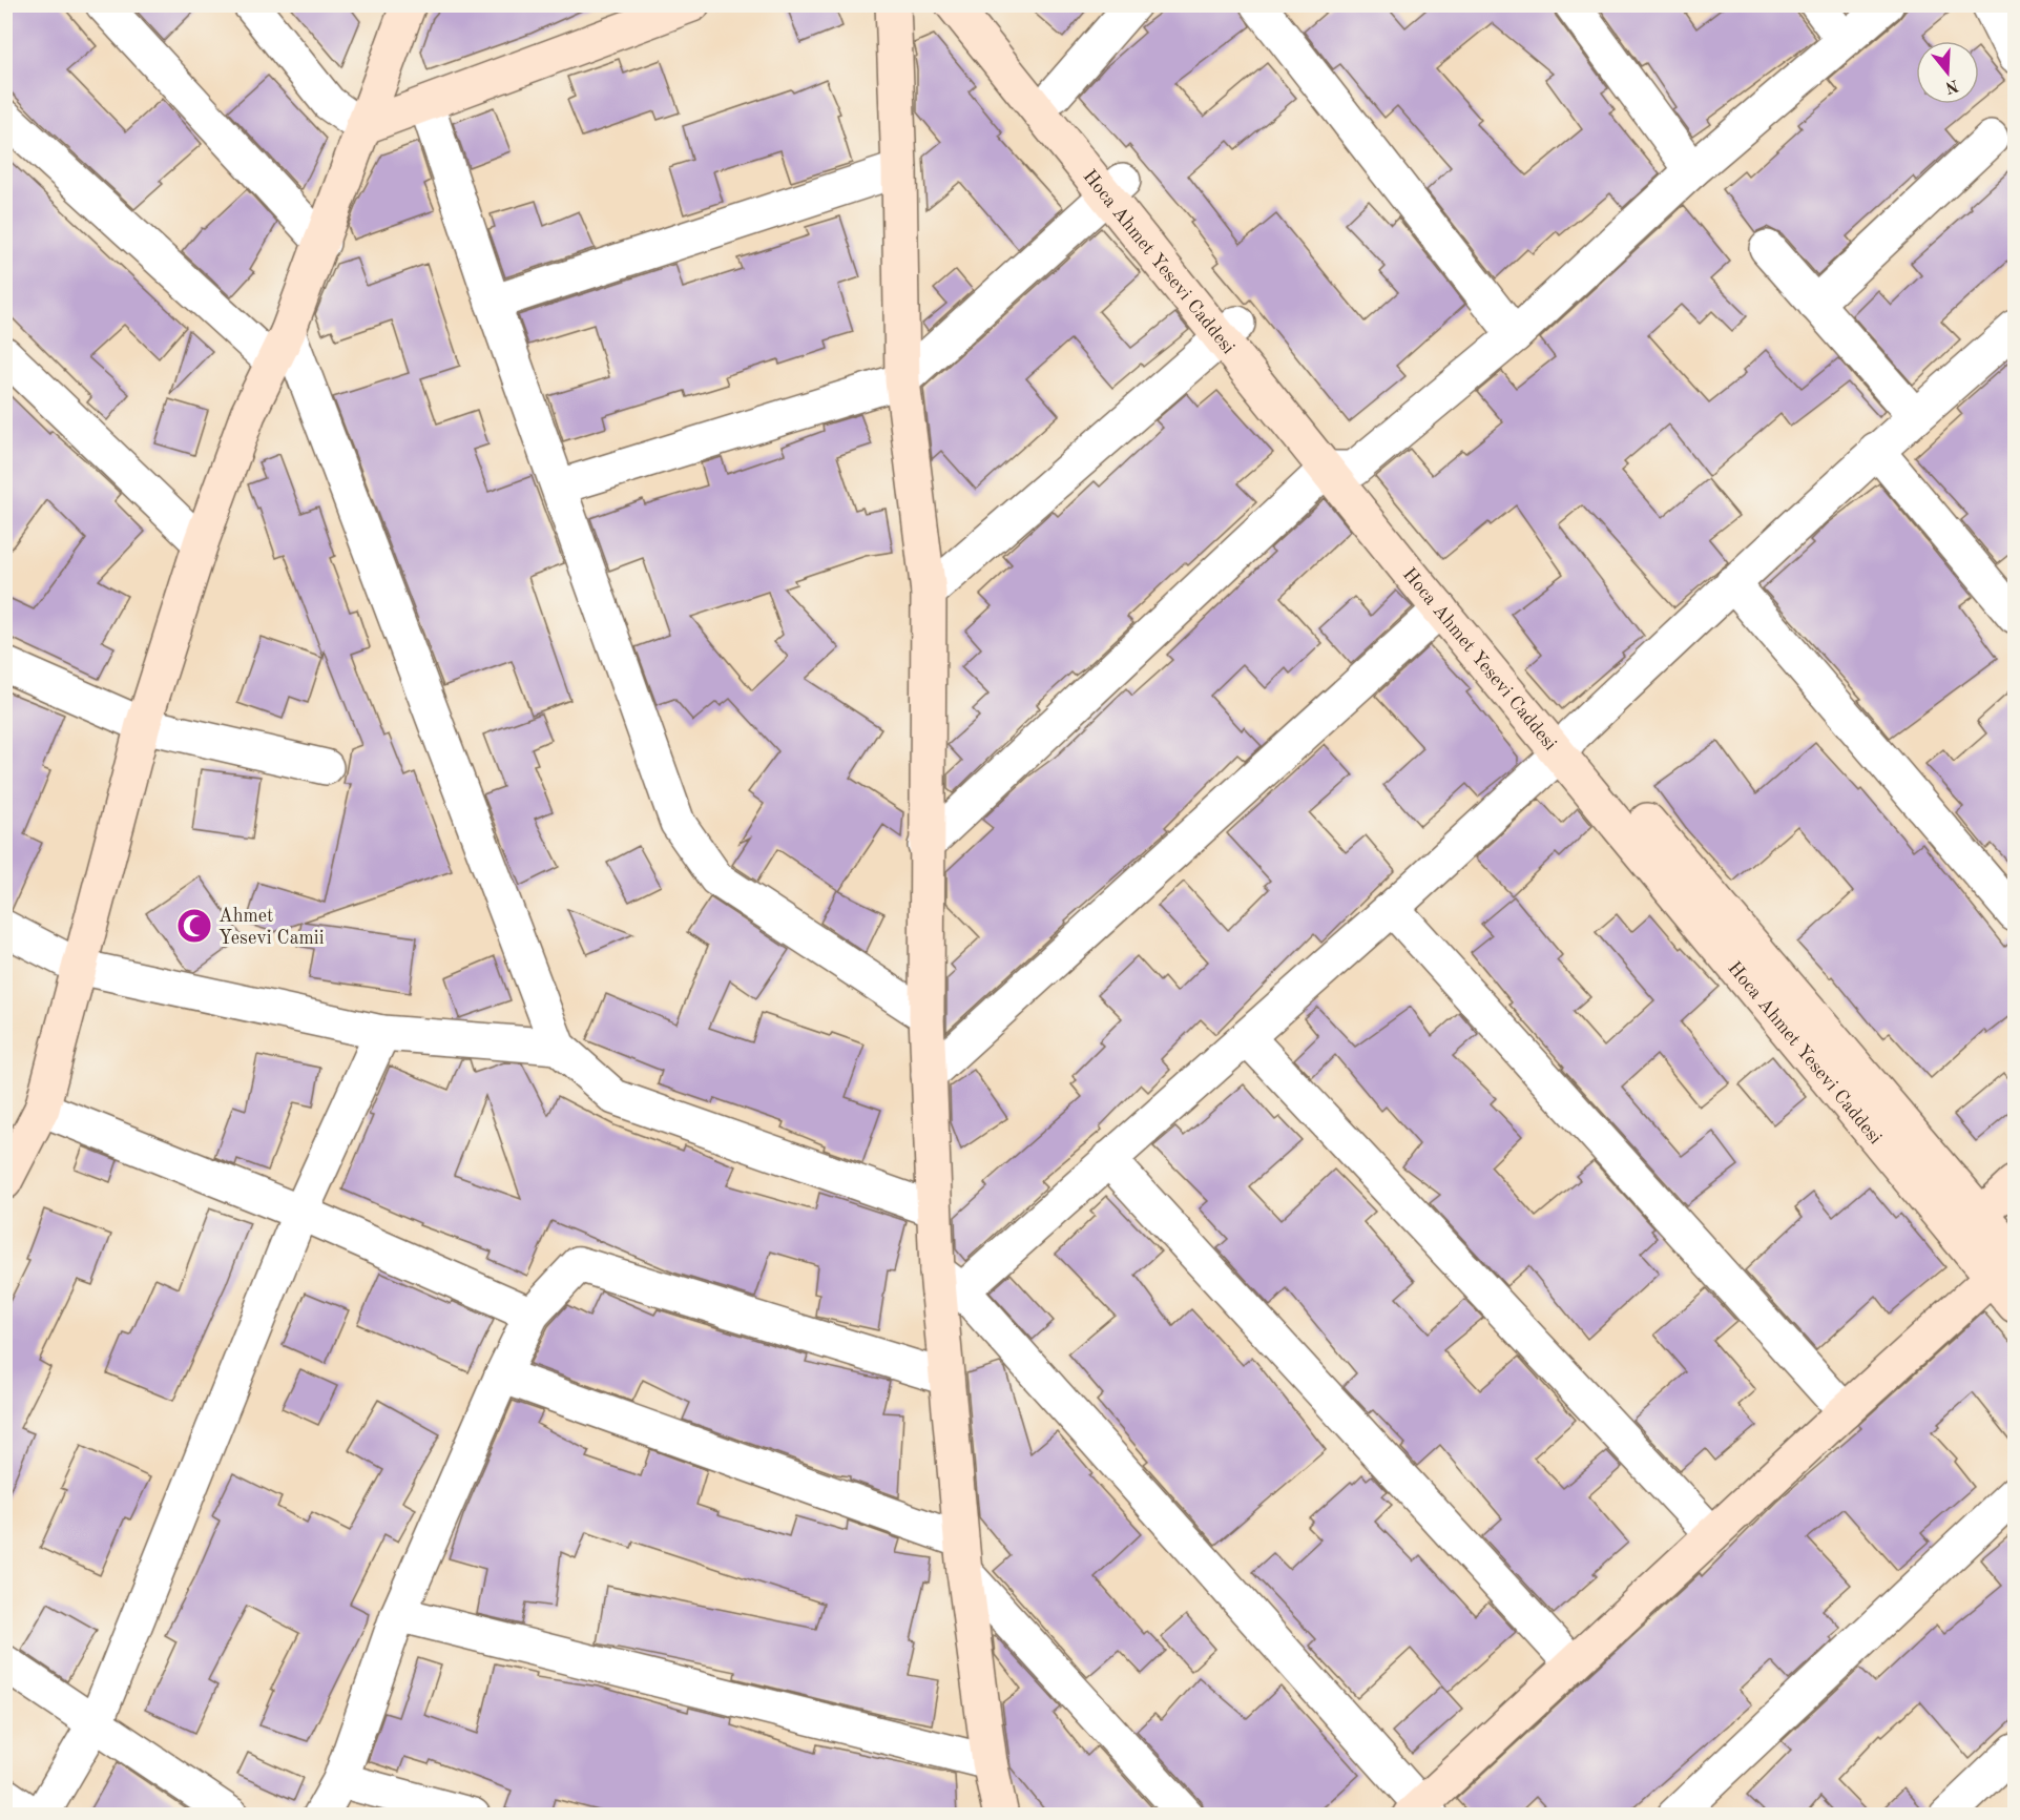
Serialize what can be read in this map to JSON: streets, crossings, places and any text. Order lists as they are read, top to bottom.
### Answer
{
  "streets": {
    "street": ["Hoca Ahmet Yesevi Caddesi"]
  },
  "places": {
    "mosque": ["Ahmet Yesevi Camii"]
  },
  "north": "bottom"
}
